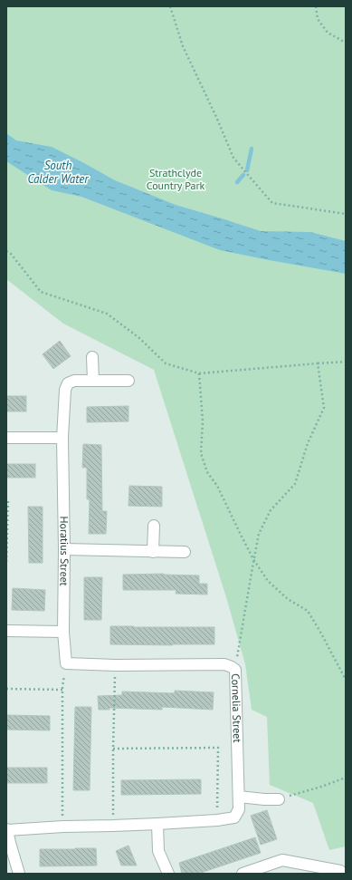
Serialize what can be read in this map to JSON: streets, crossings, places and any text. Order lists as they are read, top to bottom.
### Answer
{
  "streets": {
    "street": ["Horatius Street", "Cornelia Street"]
  },
  "crossings": [
    ["Horatius Street", "Cornelia Street"]
  ],
  "water": ["South Calder Water"],
  "parks": ["Strathclyde Country Park"]
}
